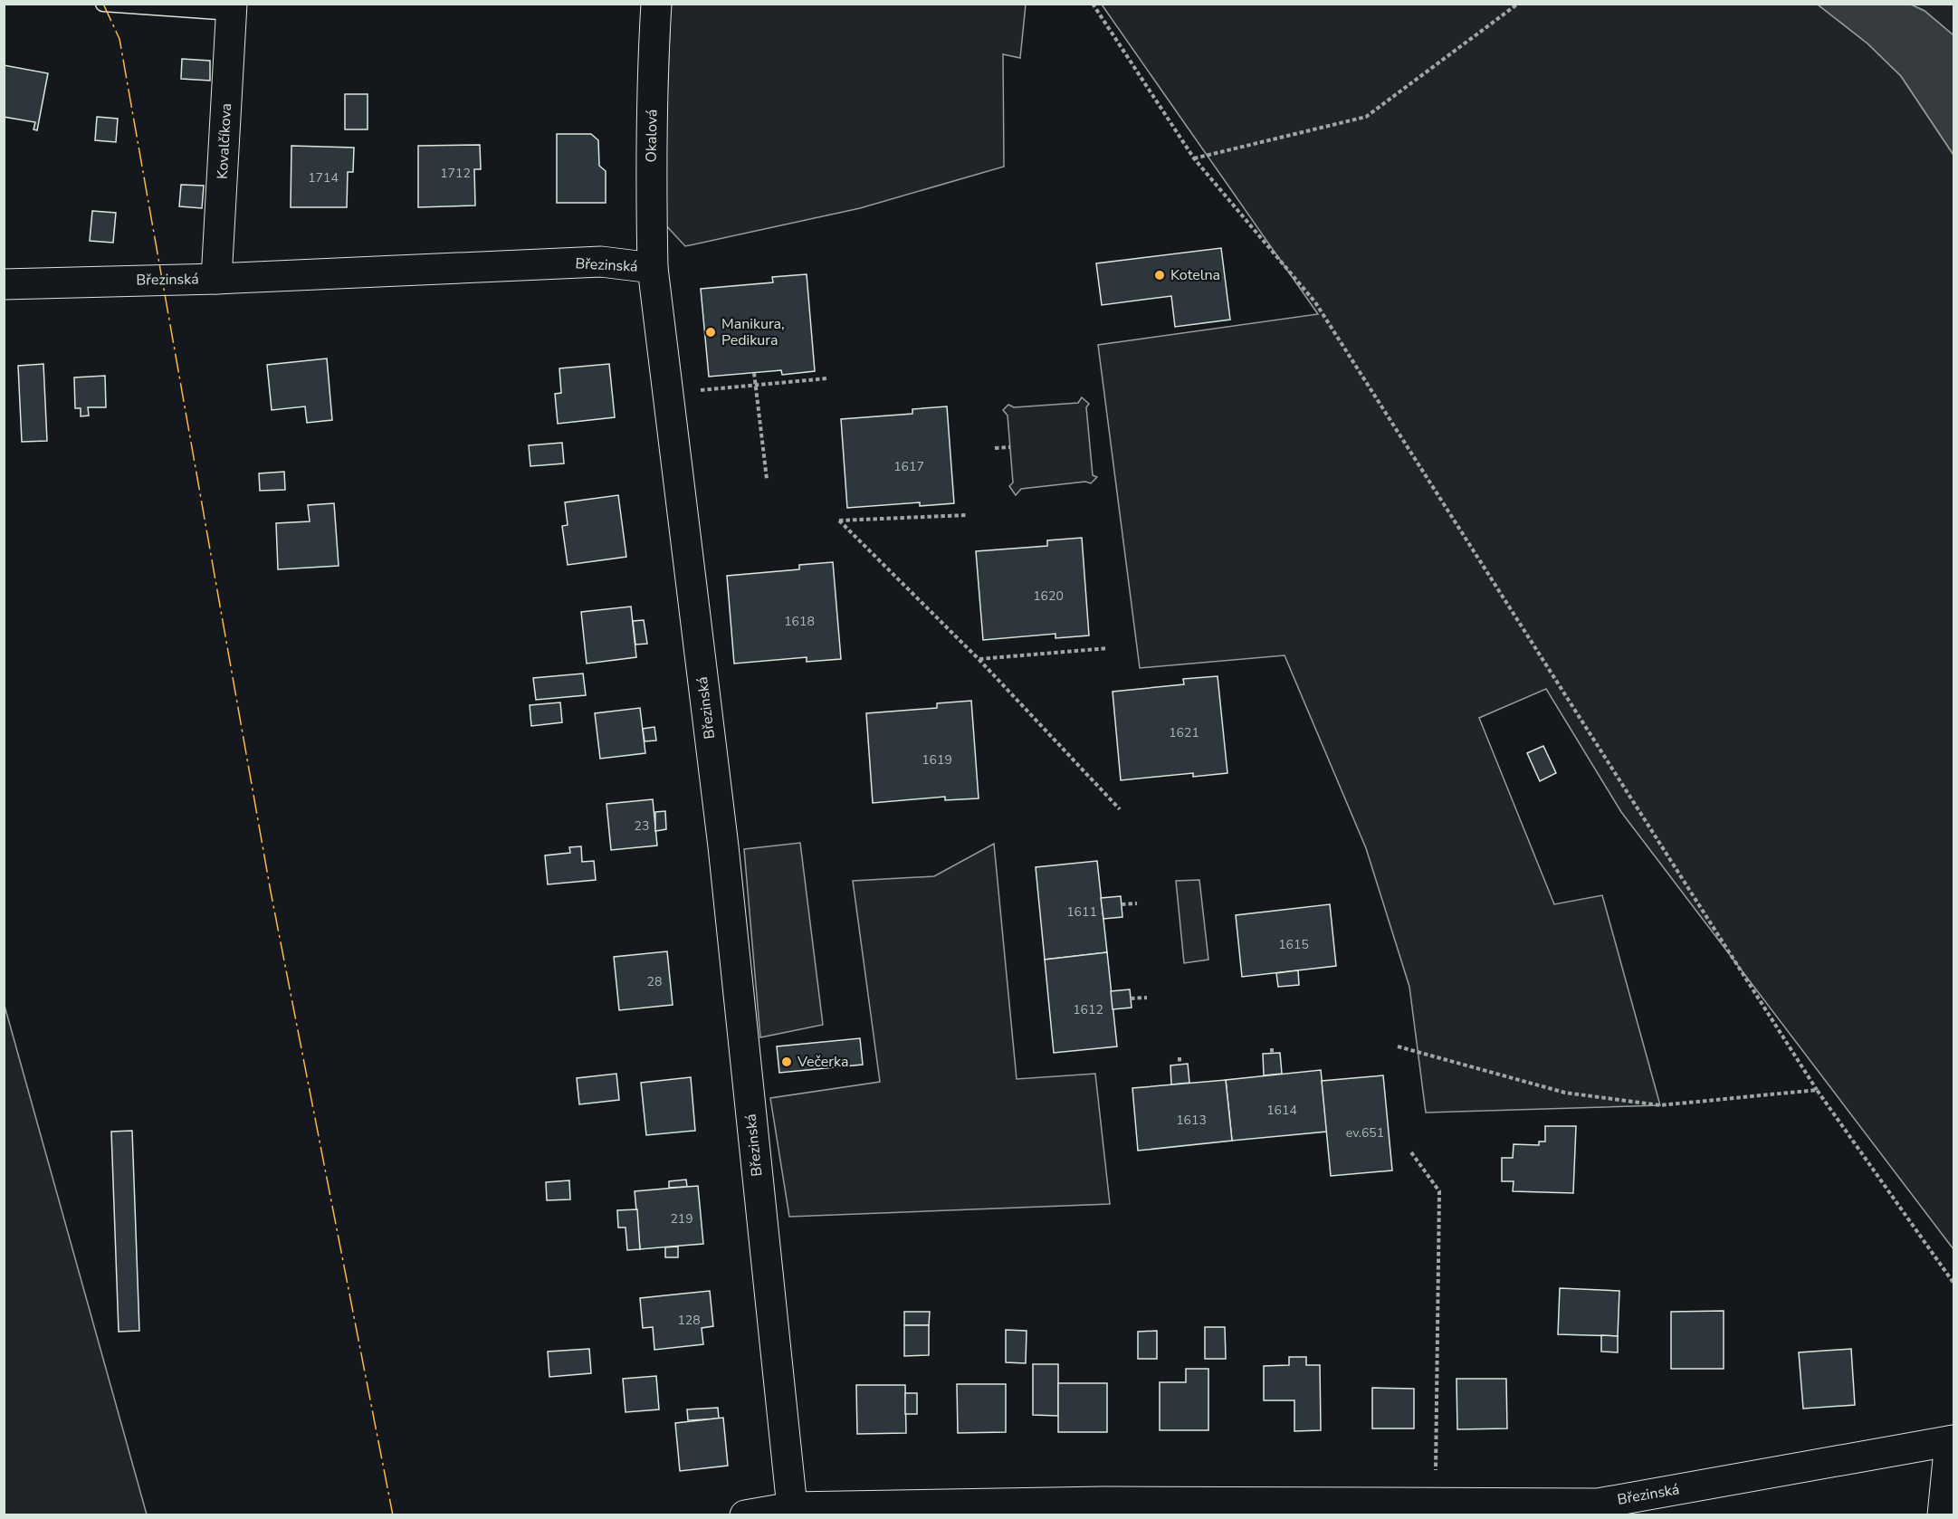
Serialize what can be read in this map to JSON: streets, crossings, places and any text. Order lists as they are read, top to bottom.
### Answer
{
  "streets": {
    "street": ["Okalová", "Kovalčíkova", "Březinská"]
  },
  "crossings": [
    ["Okalová", "Březinská"],
    ["Kovalčíkova", "Březinská"]
  ],
  "places": ["Kotelna", "Manikura, Pedikura", "Večerka"],
  "house_numbers": [
    "1712",
    "1714",
    "1617",
    "1620",
    "1618",
    "1621",
    "1619",
    "23",
    "1611",
    "1615",
    "28",
    "1612",
    "1614",
    "1613",
    "ev.651",
    "219",
    "128"
  ]
}
